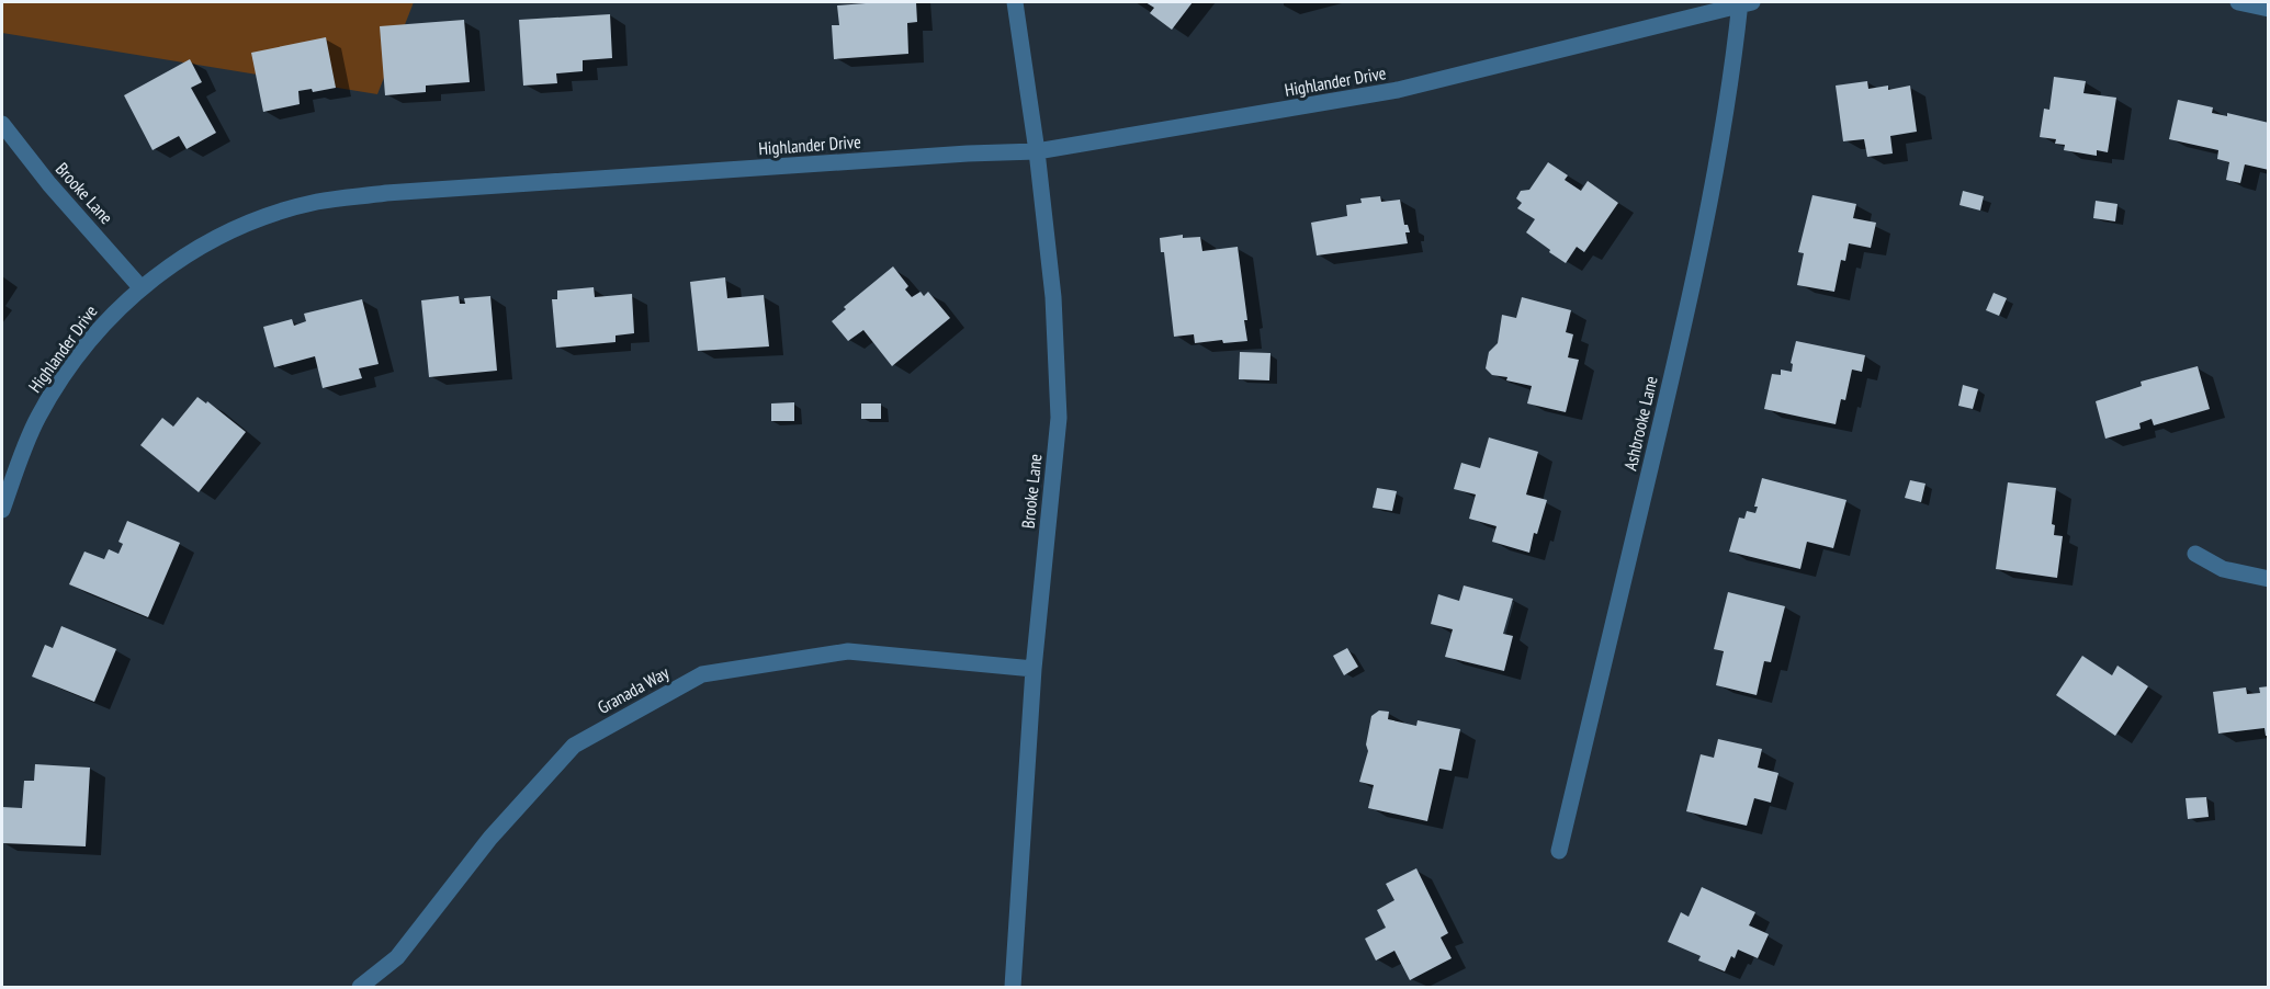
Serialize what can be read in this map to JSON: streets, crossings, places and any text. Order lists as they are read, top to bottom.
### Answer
{
  "streets": {
    "street": [
      "Highlander Drive",
      "Brooke Lane",
      "Ashbrooke Lane",
      "Granada Way"
    ]
  },
  "crossings": [
    ["Highlander Drive", "Brooke Lane"],
    ["Highlander Drive", "Ashbrooke Lane"],
    ["Brooke Lane", "Granada Way"]
  ]
}
